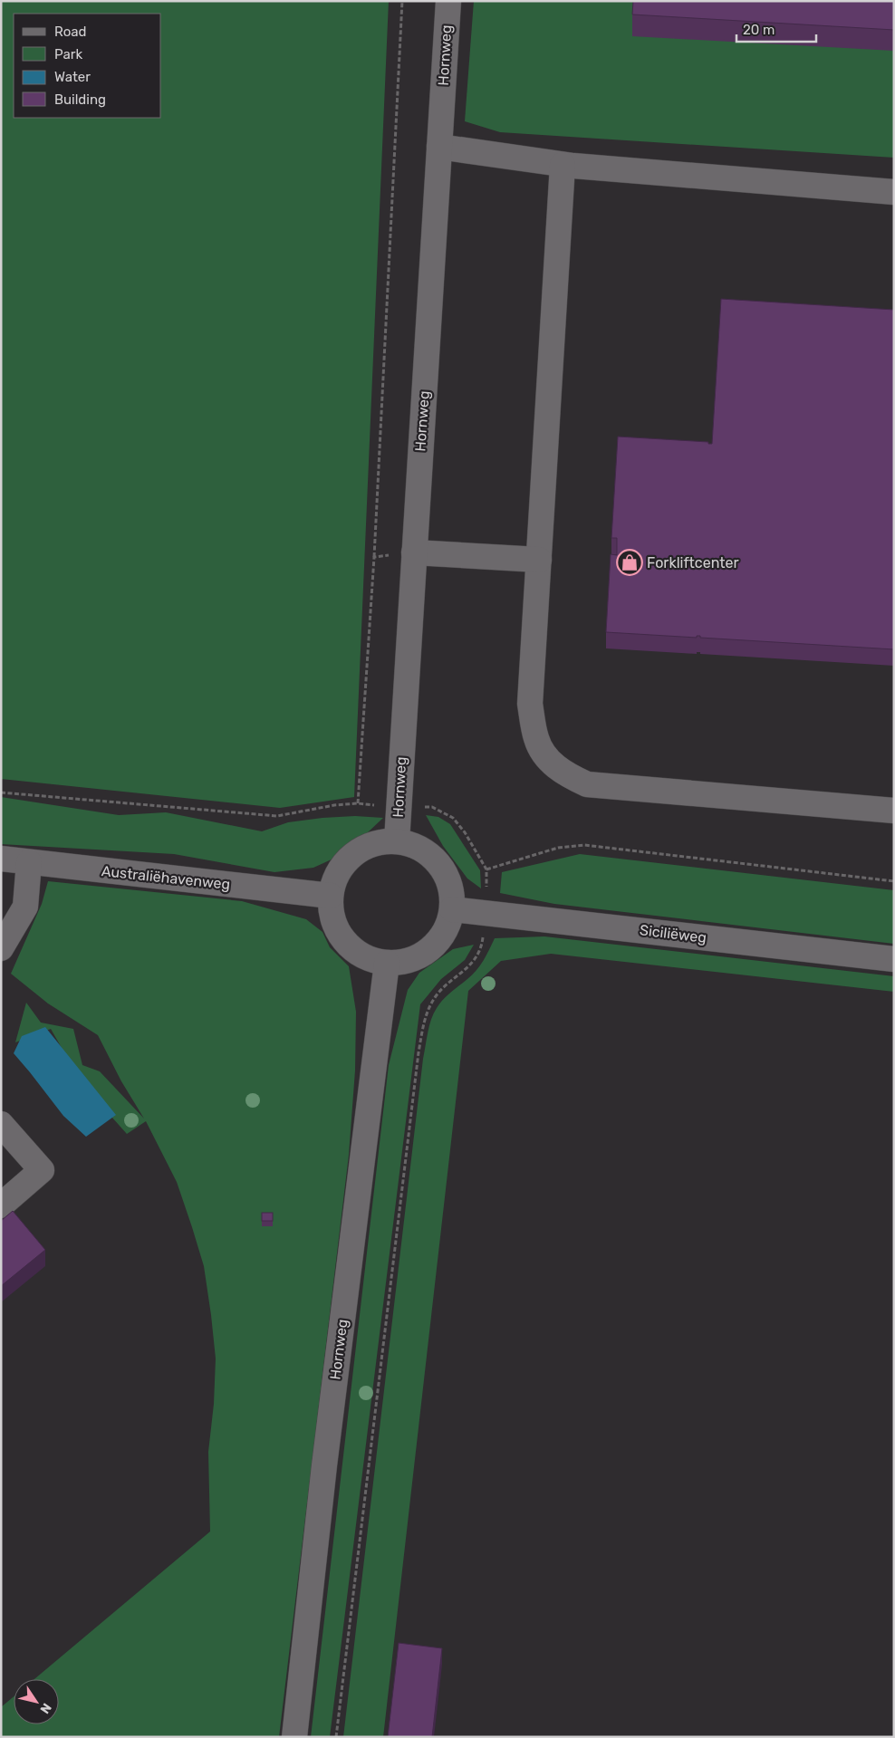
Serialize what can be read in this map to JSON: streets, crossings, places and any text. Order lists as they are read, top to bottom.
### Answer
{
  "streets": {
    "street": ["Hornweg", "Australiëhavenweg", "Siciliëweg"]
  },
  "crossings": [
    ["Hornweg", "Australiëhavenweg"],
    ["Hornweg", "Siciliëweg"],
    ["Australiëhavenweg", "Siciliëweg"]
  ],
  "places": {
    "shop": ["Forkliftcenter"]
  },
  "legend": [
    "Road",
    "Park",
    "Water",
    "Building"
  ],
  "scale_bar": "20 m",
  "north": "bottom right"
}
